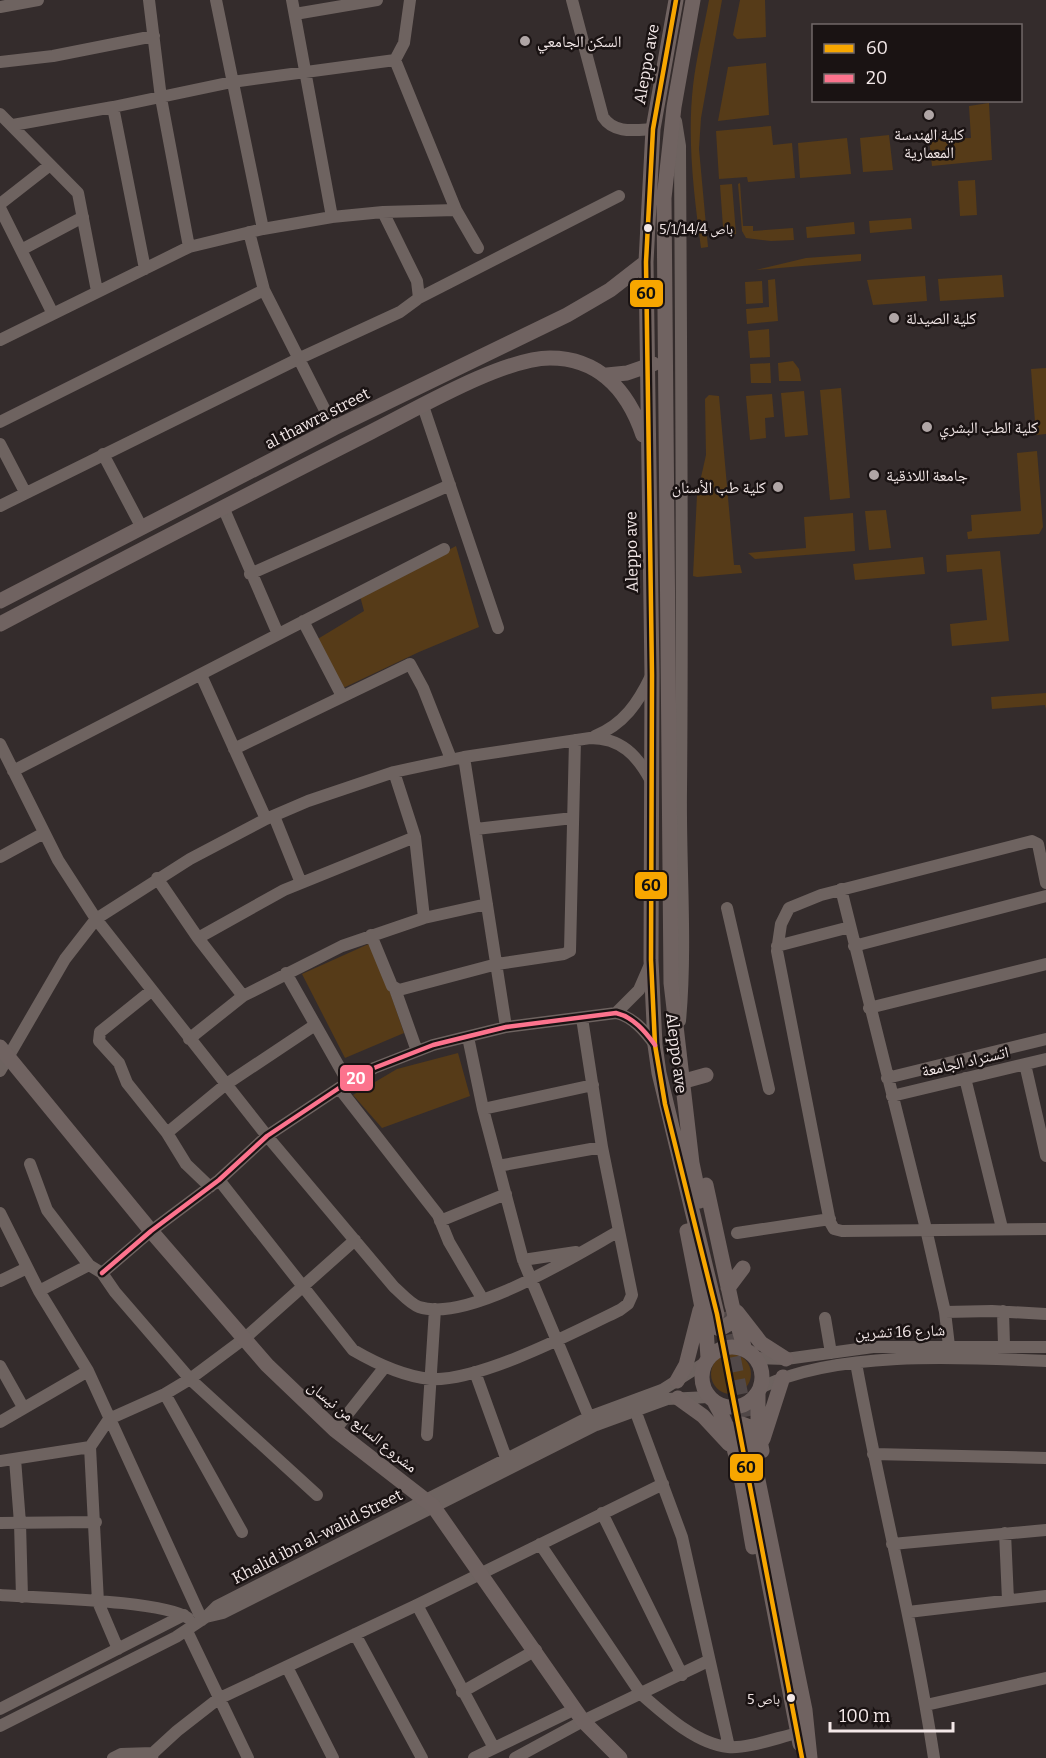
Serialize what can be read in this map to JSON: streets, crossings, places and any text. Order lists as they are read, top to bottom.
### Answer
{
  "streets": {
    "main road": ["Aleppo ave", "al thawra street", "مشروع السابع من نيسان"],
    "street": ["اتستراد الجامعة", "شارع 16 تشرين", "Khalid ibn al-walid Street"]
  },
  "crossings": [
    ["Aleppo ave", "al thawra street"],
    ["شارع 16 تشرين", "Khalid ibn al-walid Street"],
    ["مشروع السابع من نيسان", "Khalid ibn al-walid Street"]
  ],
  "places": [
    "السكن الجامعي",
    "كلية الهندسة المعمارية",
    "باص 5/1/14/4",
    "كلية الصيدلة",
    "كلية الطب البشري",
    "جامعة اللاذقية",
    "كلية طب الأسنان",
    "باص 5"
  ],
  "lines": ["transit line 60", "transit line 20"],
  "legend": ["60", "20"],
  "scale_bar": "100 m"
}
